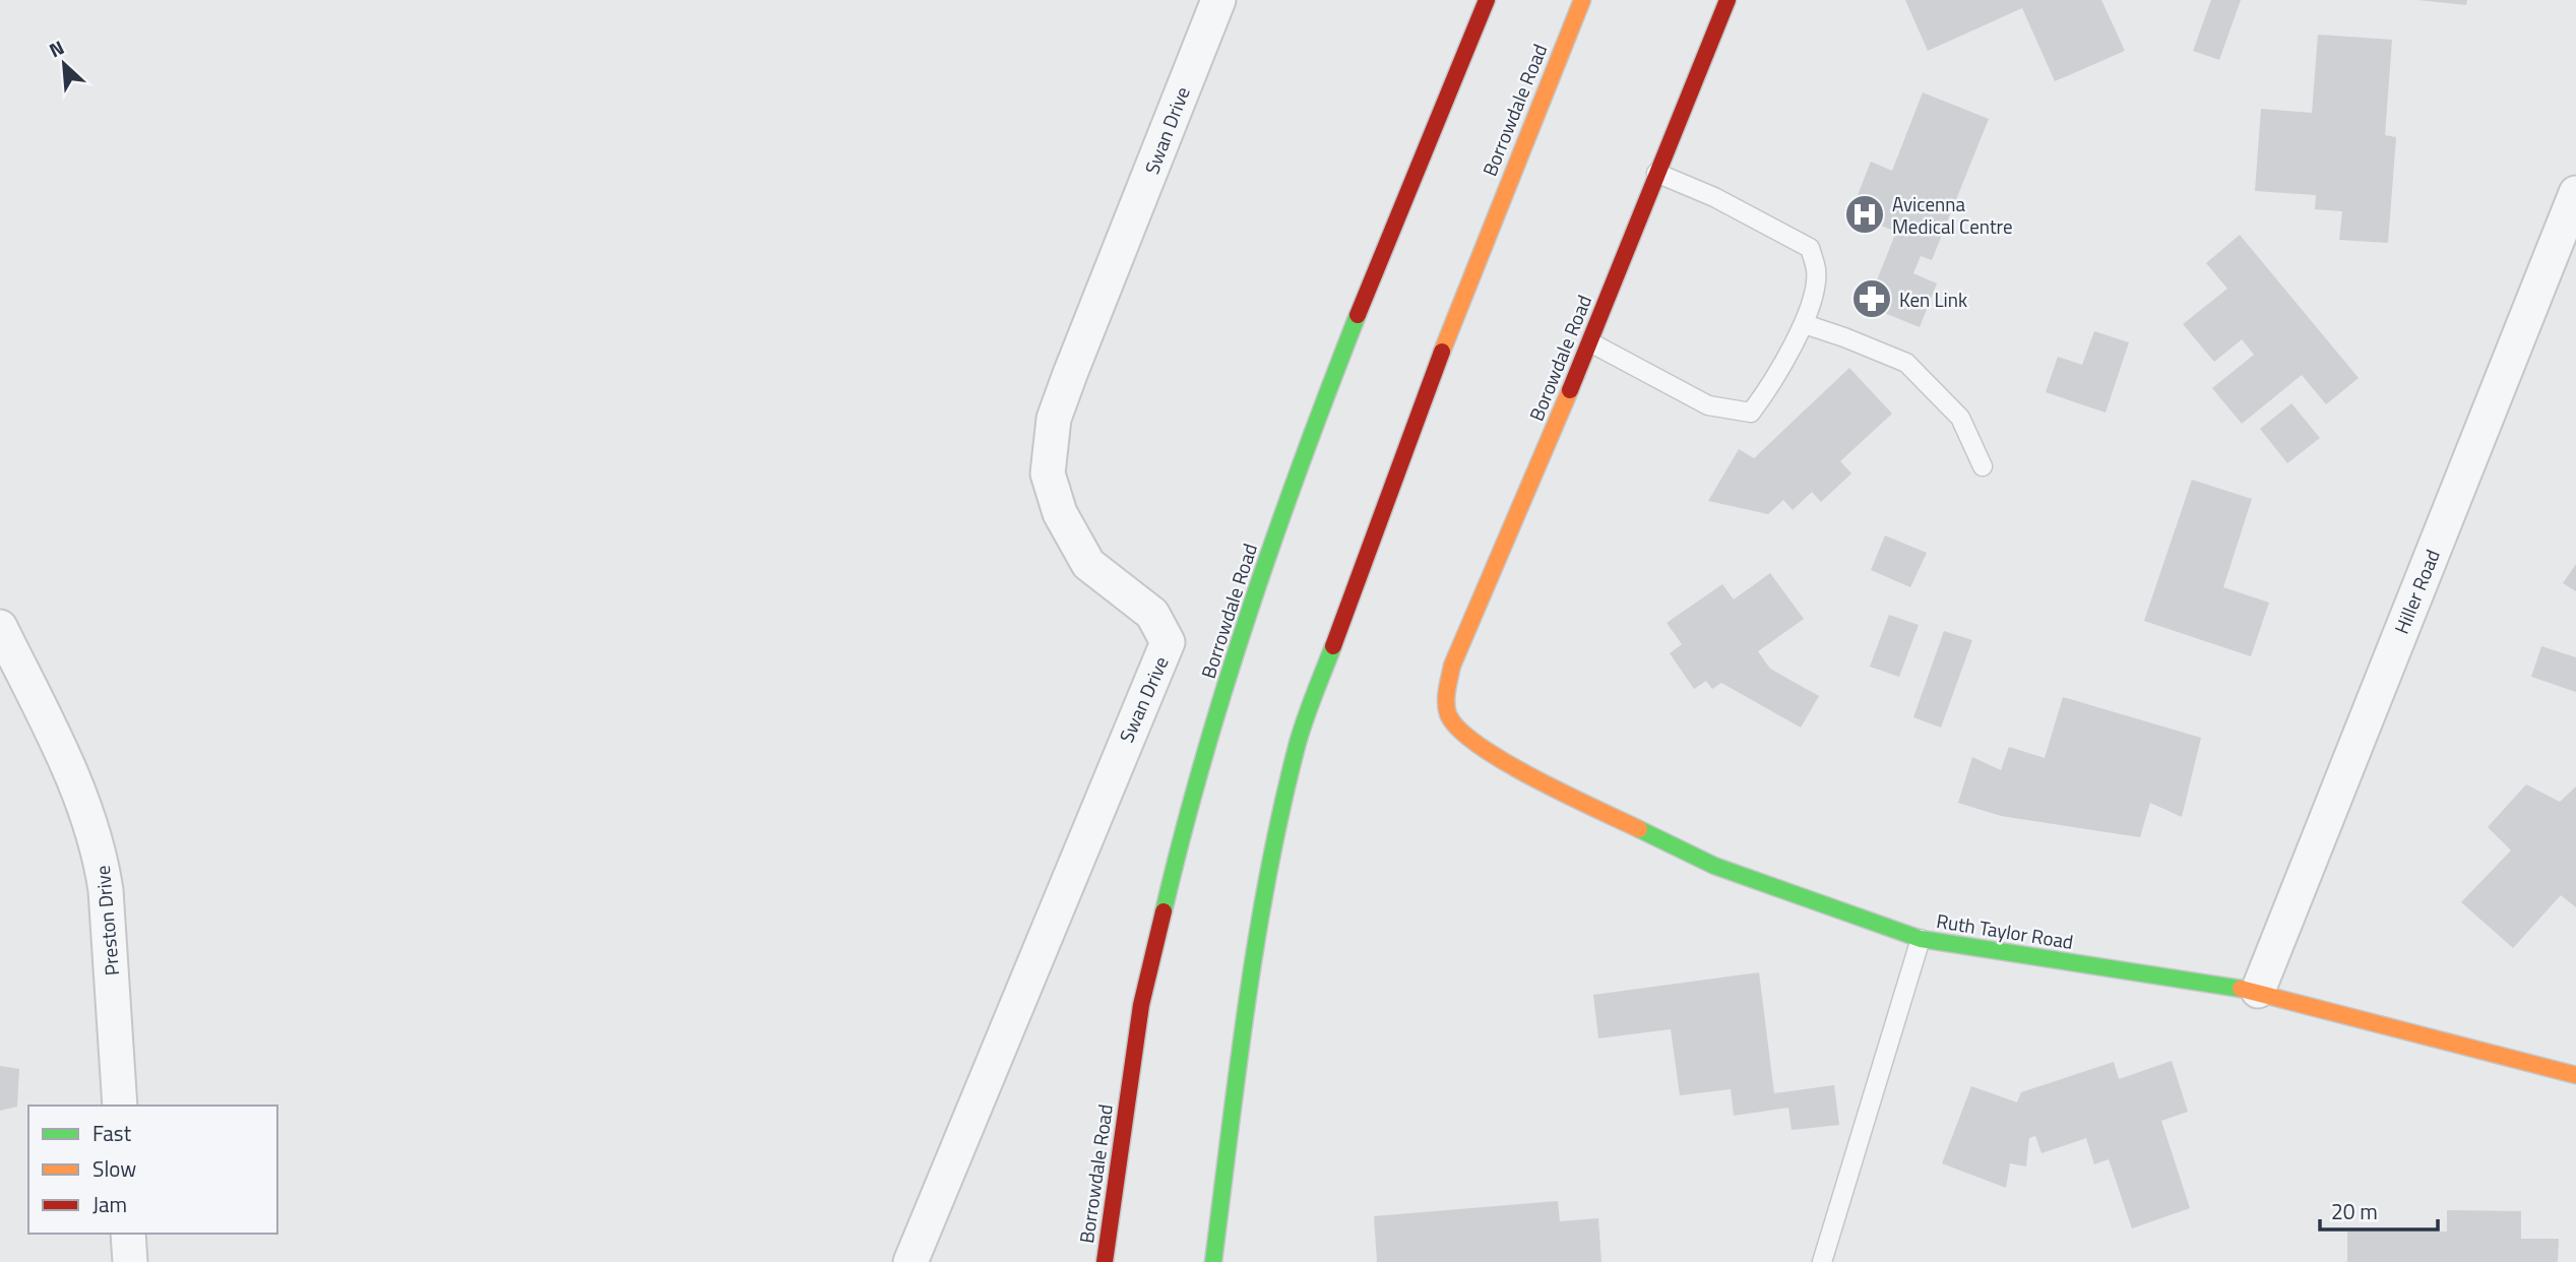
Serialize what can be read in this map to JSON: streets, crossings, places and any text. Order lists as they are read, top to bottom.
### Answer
{
  "streets": {
    "main road": ["Borrowdale Road", "Borowdale Road", "Ruth Taylor Road"],
    "street": ["Swan Drive", "Hiller Road", "Preston Drive"]
  },
  "crossings": [
    ["Borowdale Road", "Ruth Taylor Road"],
    ["Hiller Road", "Ruth Taylor Road"]
  ],
  "places": {
    "hospital": ["Avicenna Medical Centre"],
    "pharmacy": ["Ken Link"]
  },
  "legend": ["Fast", "Slow", "Jam"],
  "scale_bar": "20 m",
  "north": "top left"
}
